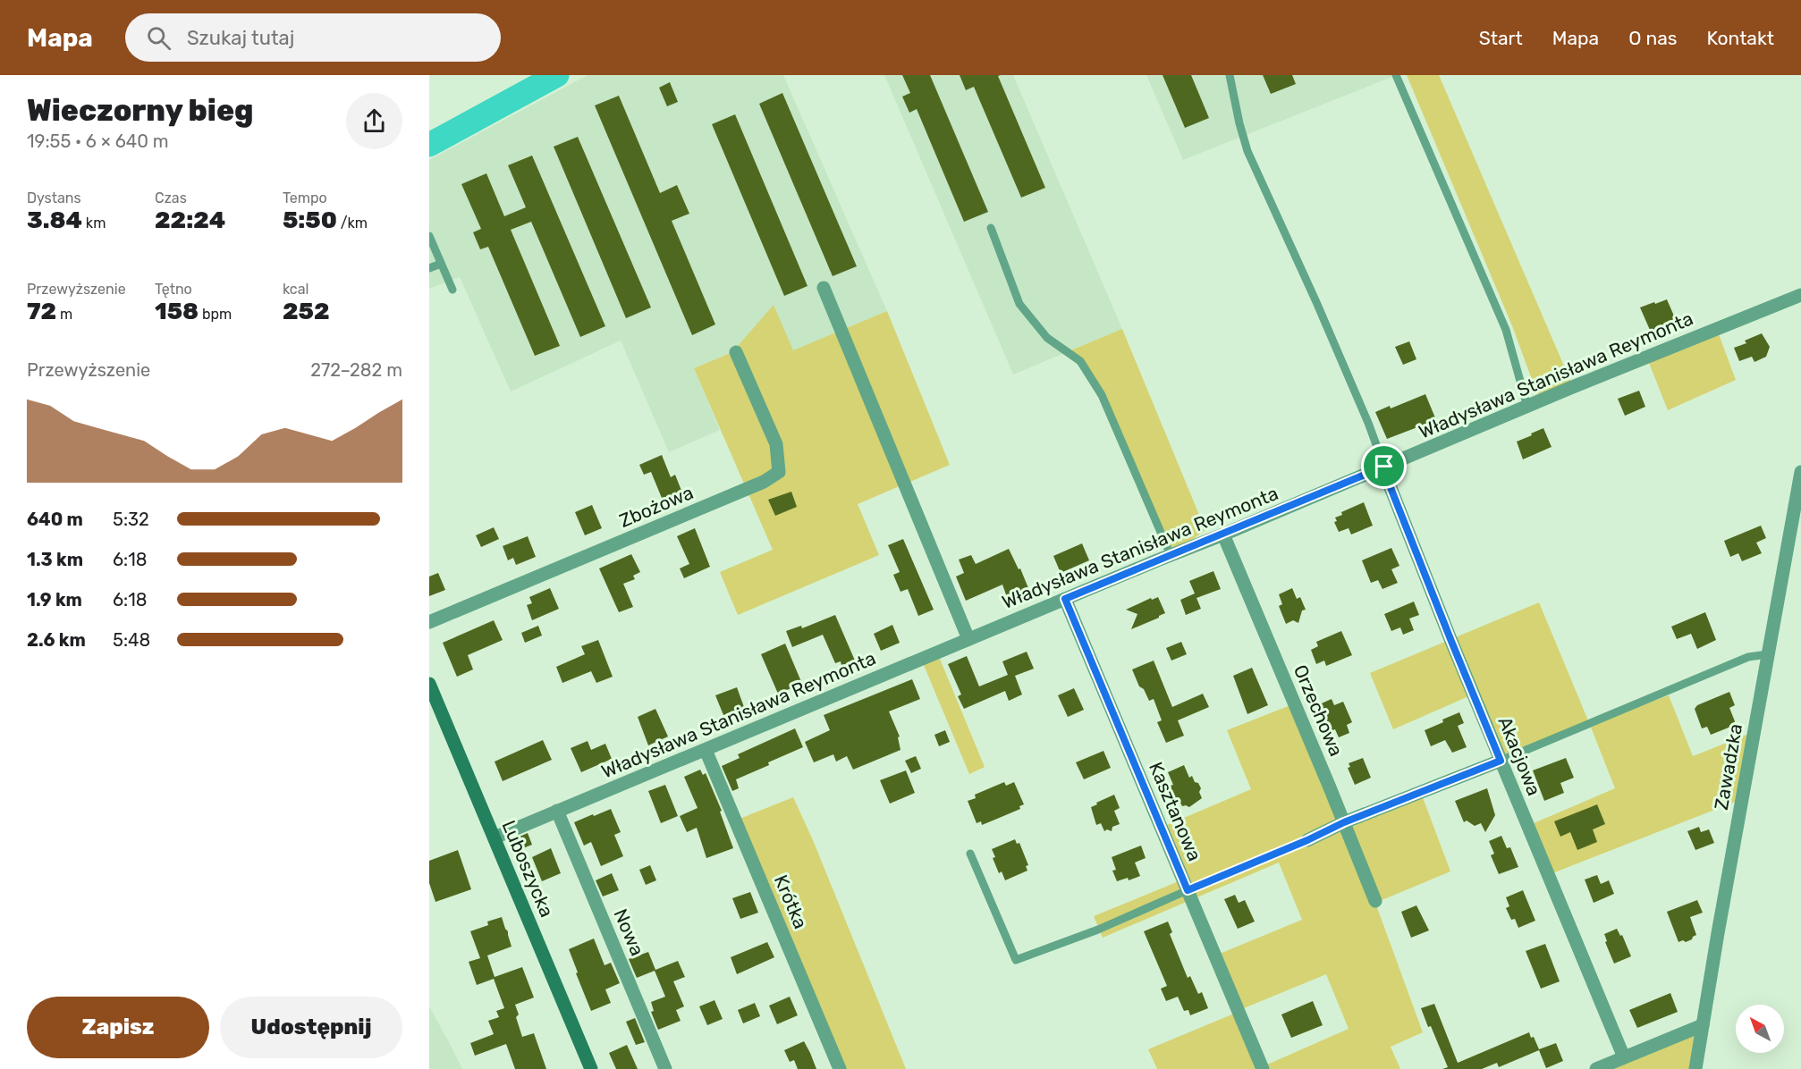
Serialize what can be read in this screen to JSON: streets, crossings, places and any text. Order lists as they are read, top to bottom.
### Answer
{
  "streets": {
    "street": [
      "Władysława Stanisława Reymonta",
      "Zbożowa",
      "Orzechowa",
      "Akacjowa",
      "Zawadzka",
      "Kasztanowa",
      "Luboszycka",
      "Krótka",
      "Nowa"
    ]
  },
  "crossings": [
    ["Władysława Stanisława Reymonta", "Orzechowa"],
    ["Władysława Stanisława Reymonta", "Akacjowa"],
    ["Władysława Stanisława Reymonta", "Kasztanowa"],
    ["Władysława Stanisława Reymonta", "Luboszycka"],
    ["Władysława Stanisława Reymonta", "Krótka"],
    ["Władysława Stanisława Reymonta", "Nowa"]
  ],
  "north": "top left",
  "page": {
    "header": "Mapa",
    "search": "Szukaj tutaj",
    "nav": [
      "Start",
      "Mapa",
      "O nas",
      "Kontakt"
    ],
    "heading": ["Wieczorny bieg", "19:55 · 6 × 640 m"],
    "stats": [
      ["Dystans", "3.84 km"],
      ["Czas", "22:24"],
      ["Tempo", "5:50 /km"],
      ["Przewyższenie", "72 m"],
      ["Tętno", "158 bpm"],
      ["kcal", "252"]
    ],
    "chart": ["Przewyższenie", "272–282 m"],
    "list": [
      {
        "name": "640 m",
        "note": "5:32"
      },
      {
        "name": "1.3 km",
        "note": "6:18"
      },
      {
        "name": "1.9 km",
        "note": "6:18"
      },
      {
        "name": "2.6 km",
        "note": "5:48"
      }
    ],
    "buttons": ["Zapisz", "Udostępnij"]
  }
}
